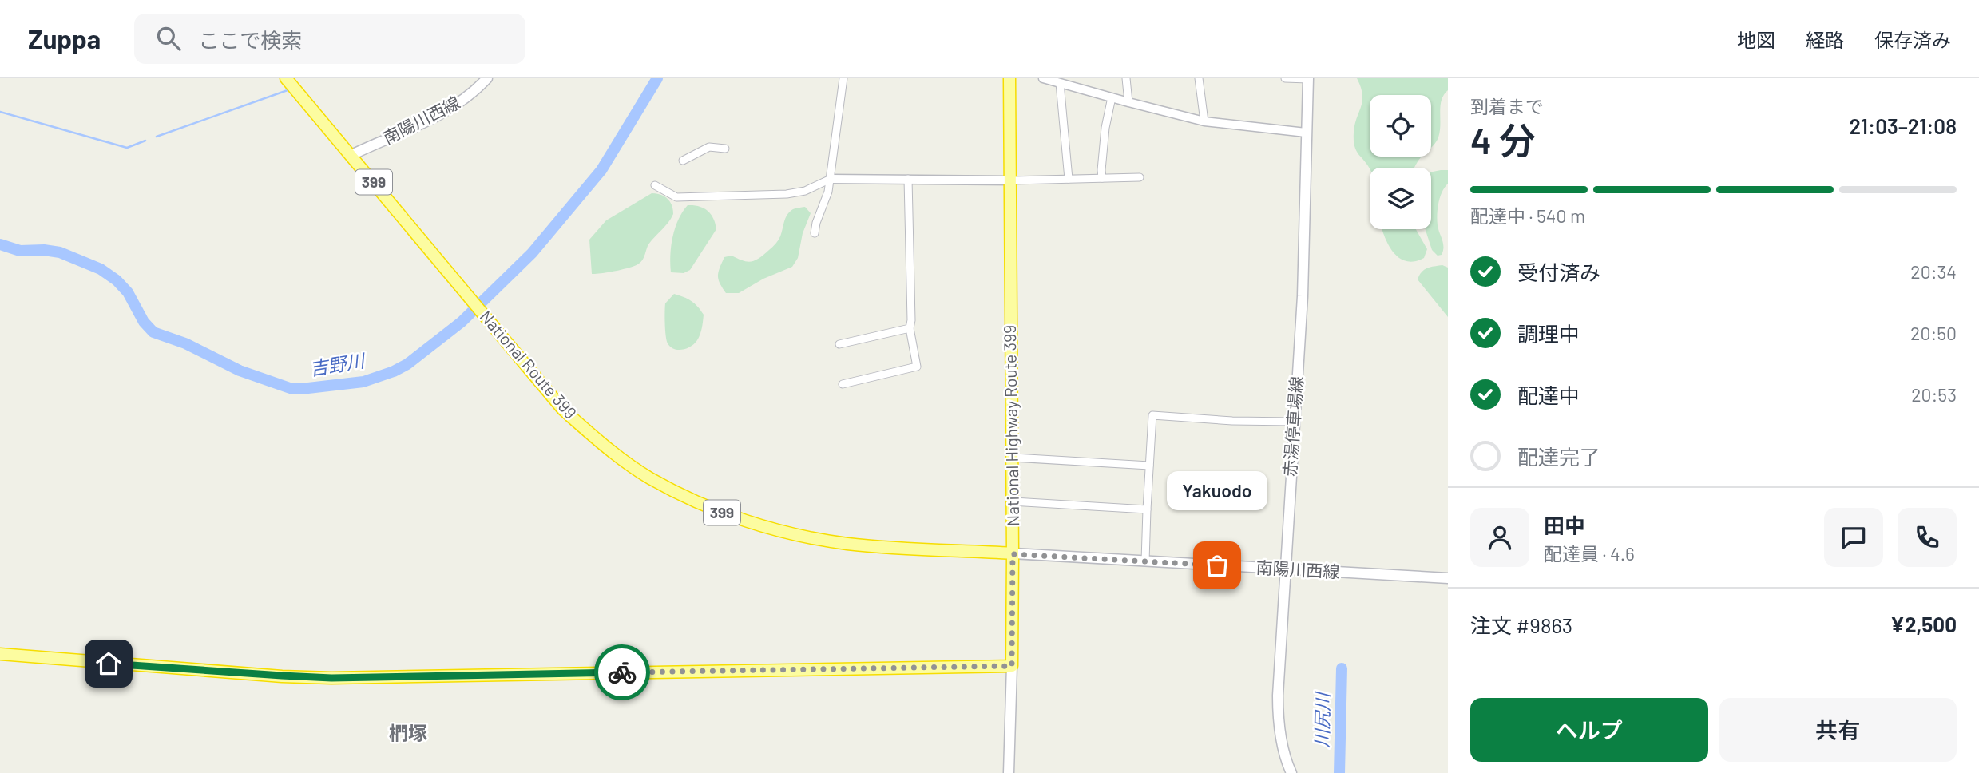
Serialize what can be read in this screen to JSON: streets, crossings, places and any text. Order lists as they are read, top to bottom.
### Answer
{
  "streets": {
    "highway": ["399", "National Route 399", "National Highway Route 399"],
    "main road": ["南陽川西線", "赤湯停車場線"]
  },
  "crossings": [
    ["南陽川西線", "National Route 399"],
    ["南陽川西線", "National Highway Route 399"],
    ["南陽川西線", "赤湯停車場線"],
    ["National Route 399", "National Highway Route 399"]
  ],
  "districts": ["椚塚"],
  "water": ["吉野川", "川尻川"],
  "places": ["Yakuodo"],
  "page": {
    "header": "Zuppa",
    "search": "ここで検索",
    "nav": ["地図", "経路", "保存済み"],
    "heading": ["4 分", "到着まで", "21:03–21:08"],
    "panel": [
      "田中",
      "配達員 · 4.6",
      "注文 #9863",
      "¥2,500"
    ],
    "bar": "配達中 · 540 m",
    "list": [
      ["受付済み", "20:34"],
      ["調理中", "20:50"],
      ["配達中", "20:53"],
      "配達完了"
    ],
    "bubble": "Yakuodo",
    "buttons": ["ヘルプ", "共有"]
  }
}
